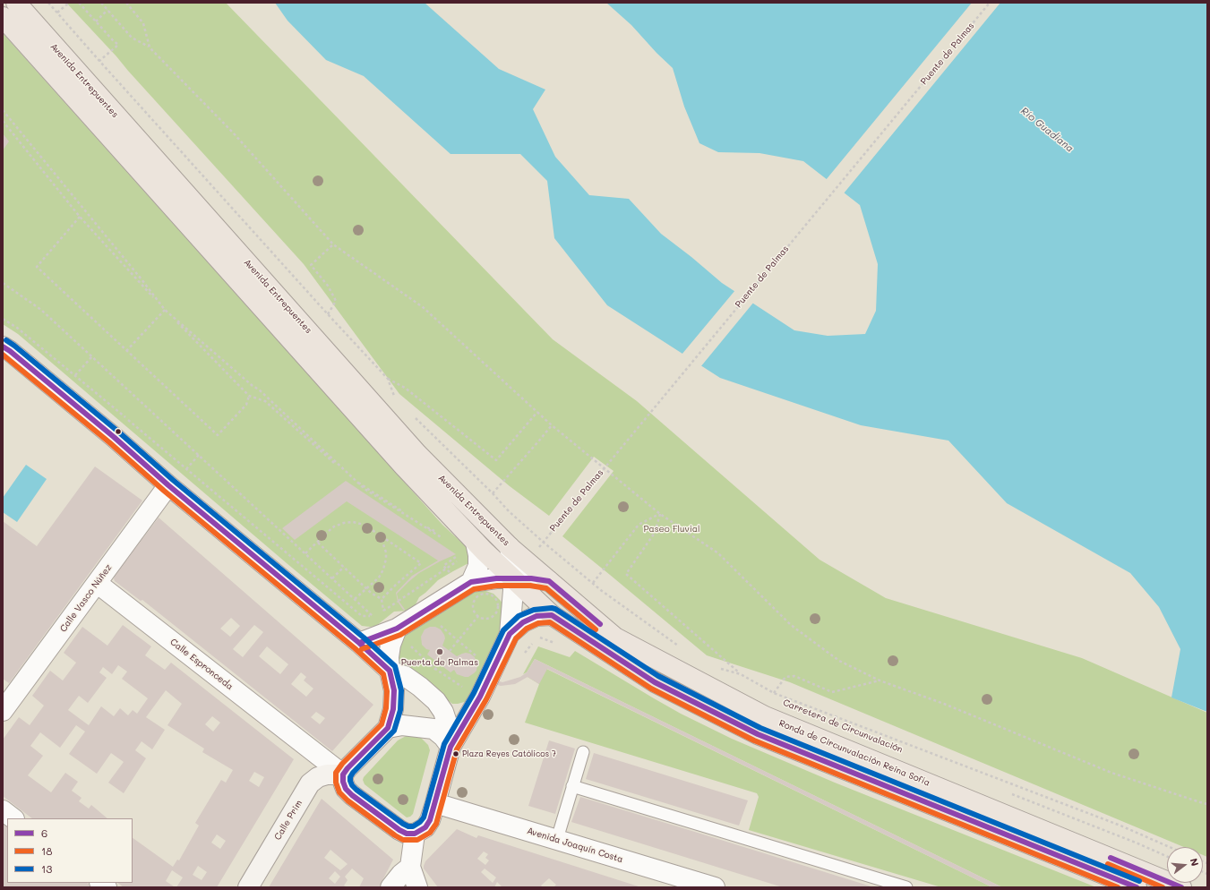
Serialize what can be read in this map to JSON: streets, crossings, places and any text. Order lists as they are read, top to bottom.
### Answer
{
  "streets": {
    "main road": ["Avenida Entrepuentes", "Ronda de Circunvalación Reina Sofía"],
    "street": [
      "Calle Vasco Núñez",
      "Calle Espronceda",
      "Calle Prim",
      "Avenida Joaquín Costa"
    ],
    "path": ["Puente de Palmas"]
  },
  "crossings": [
    ["Puente de Palmas", "Avenida Entrepuentes"],
    ["Avenida Entrepuentes", "Ronda de Circunvalación Reina Sofía"],
    ["Calle Vasco Núñez", "Calle Espronceda"],
    ["Calle Espronceda", "Calle Prim"],
    ["Calle Espronceda", "Avenida Joaquín Costa"]
  ],
  "water": ["Río Guadiana"],
  "parks": ["Paseo Fluvial"],
  "places": ["Puerta de Palmas", "Plaza Reyes Católicos 7"],
  "lines": ["transit line 13", "transit line 6", "transit line 18"],
  "legend": ["6", "18", "13"],
  "north": "right"
}
